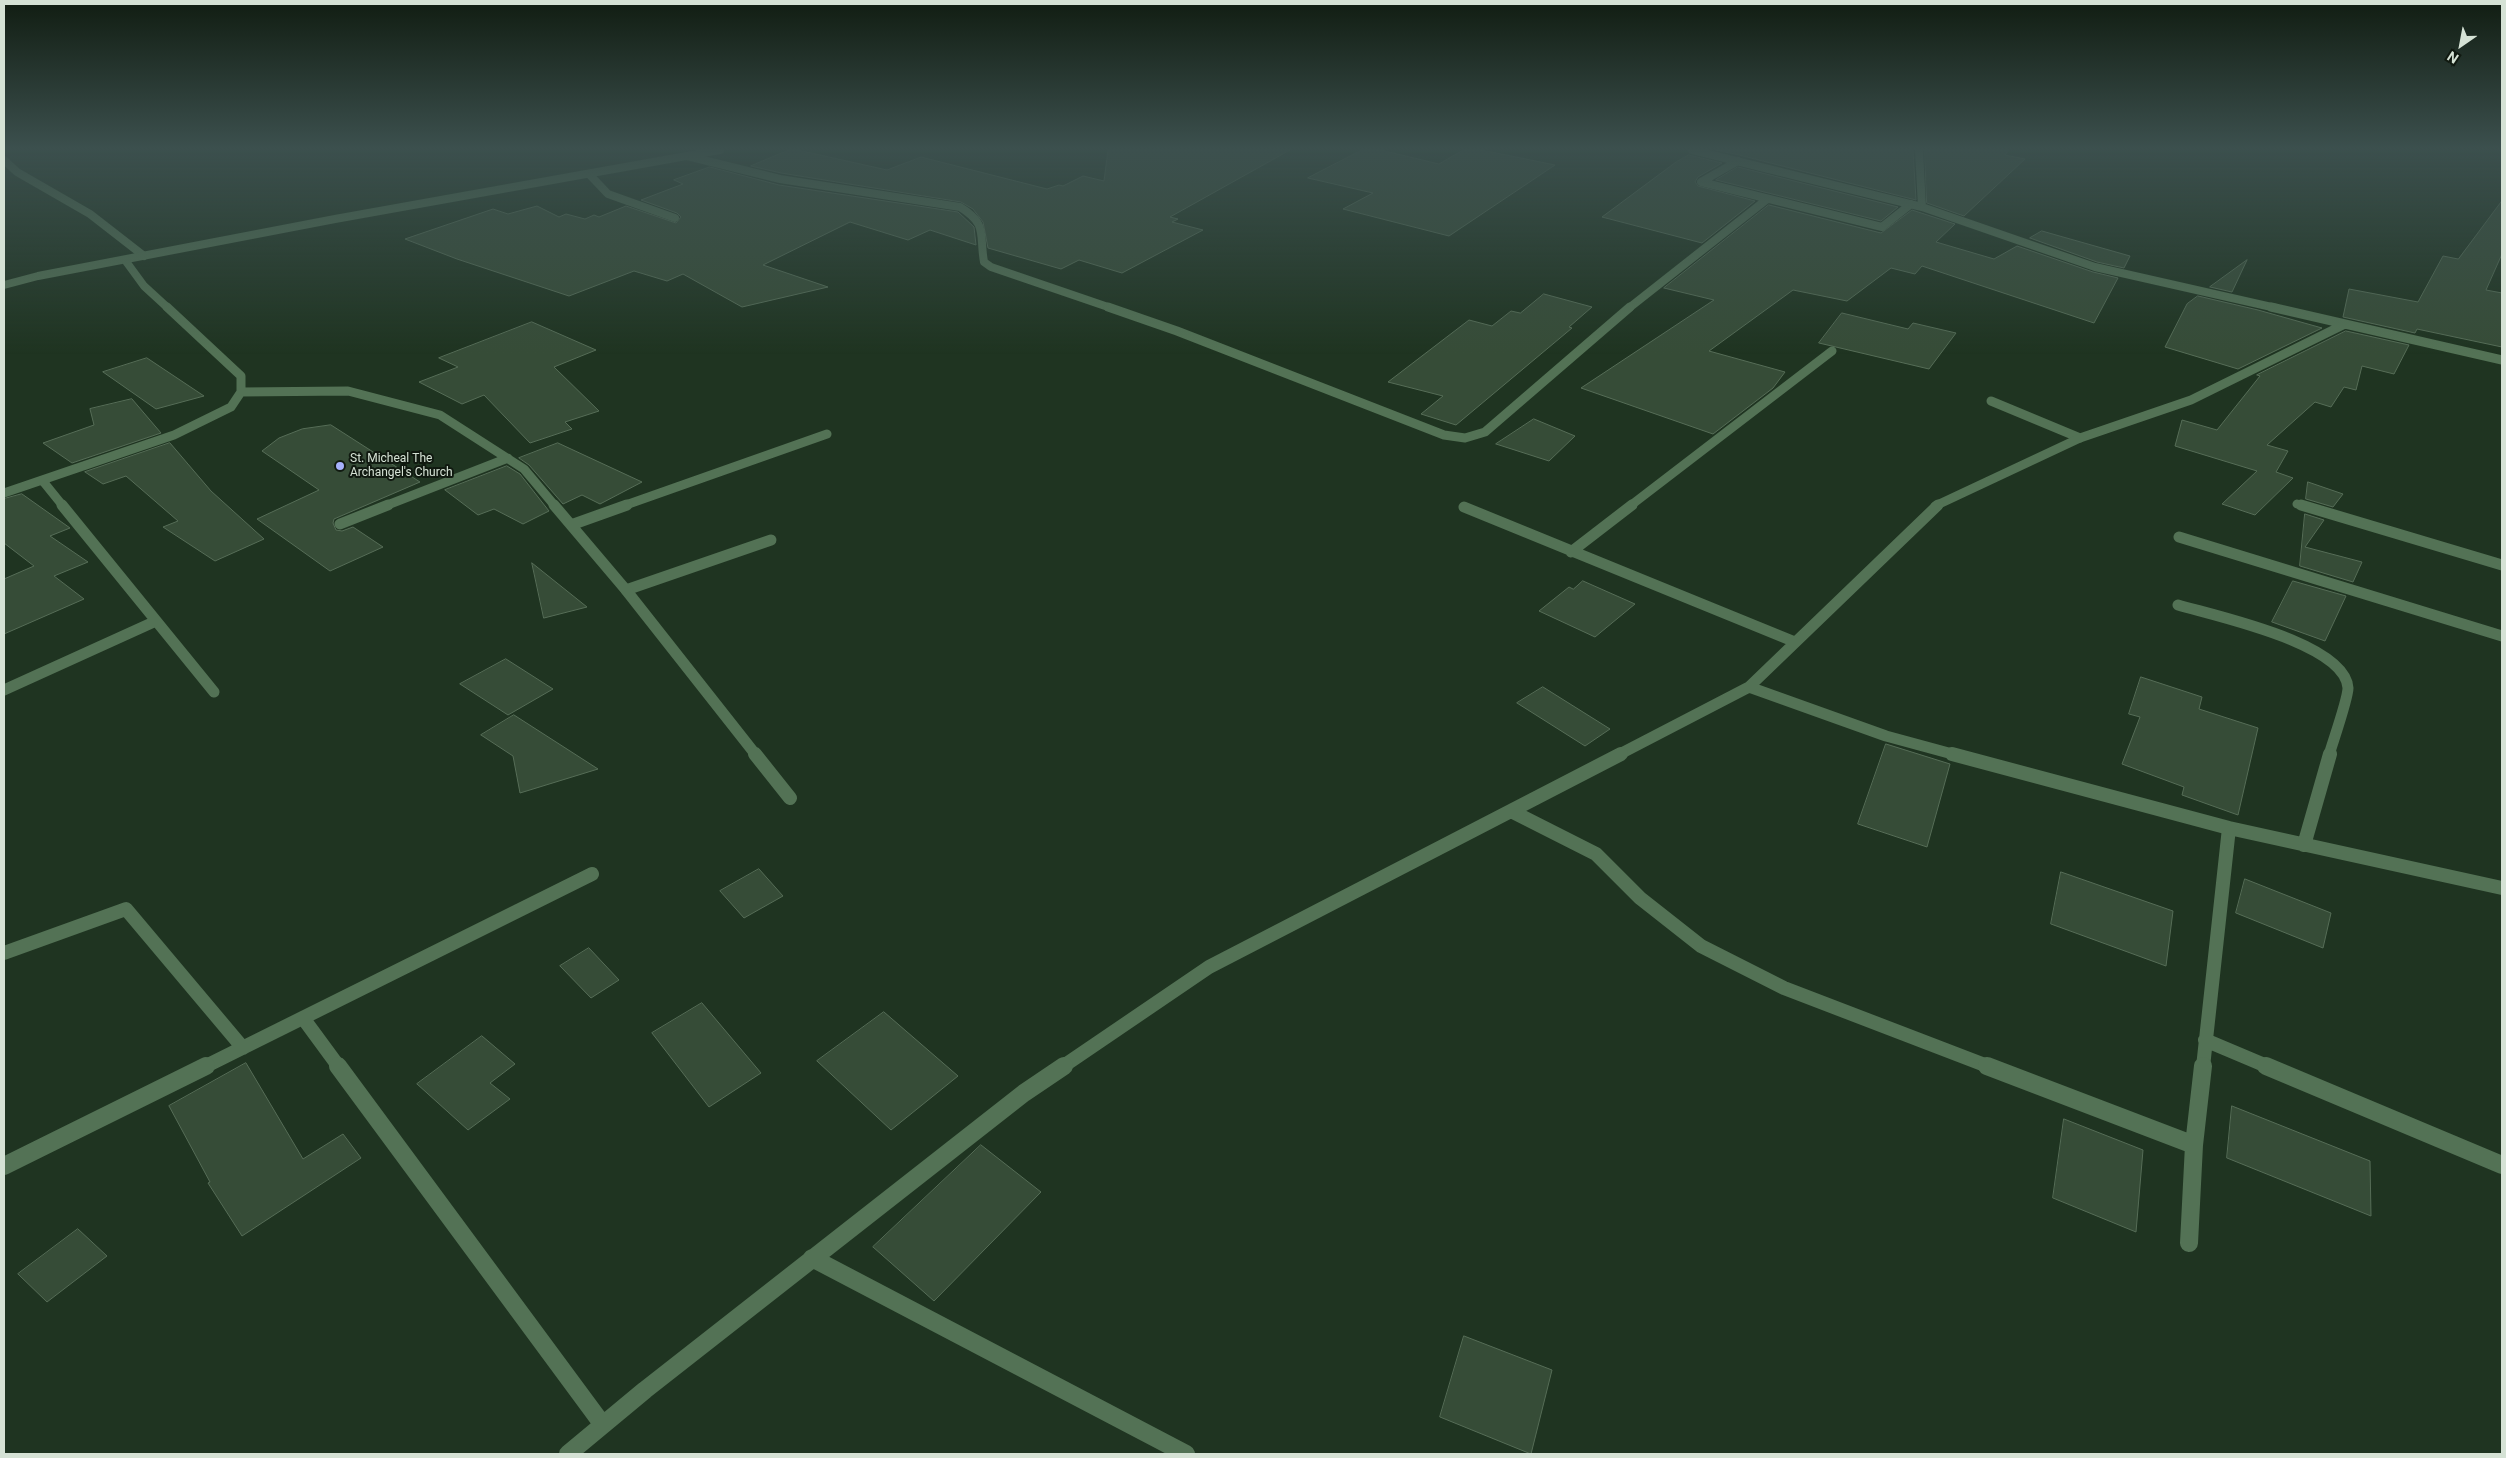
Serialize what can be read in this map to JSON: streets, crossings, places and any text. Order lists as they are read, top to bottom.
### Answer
{
  "places": ["St. Micheal The Archangel's Church"],
  "north": "bottom left"
}
